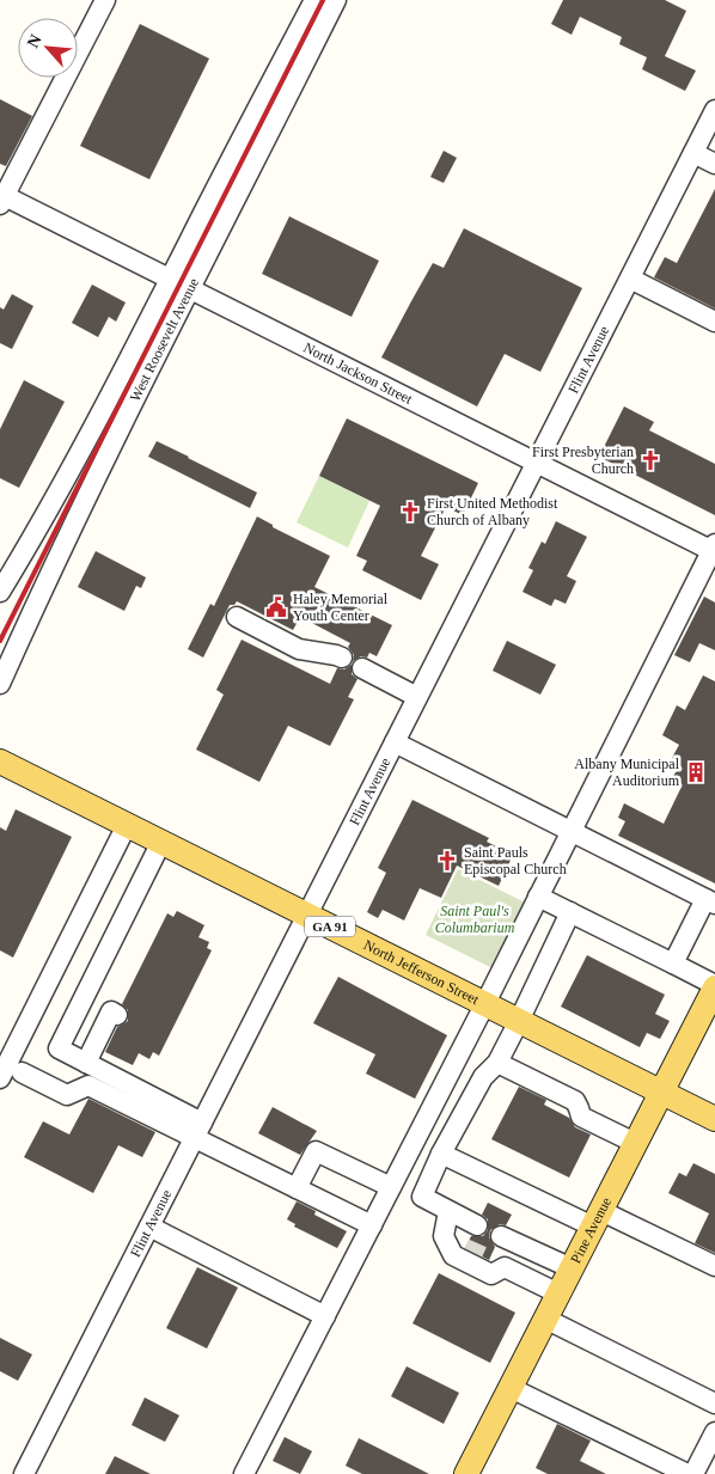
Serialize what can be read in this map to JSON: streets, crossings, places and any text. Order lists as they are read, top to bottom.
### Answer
{
  "streets": {
    "main road": ["GA 91", "North Jefferson Street", "Pine Avenue"],
    "street": ["West Roosevelt Avenue", "Flint Avenue", "North Jackson Street"]
  },
  "crossings": [
    ["West Roosevelt Avenue", "North Jackson Street"],
    ["Flint Avenue", "North Jackson Street"],
    ["Flint Avenue", "North Jefferson Street"],
    ["North Jefferson Street", "Pine Avenue"]
  ],
  "parks": ["Saint Paul's Columbarium"],
  "places": {
    "church": ["First Presbyterian Church", "First United Methodist Church of Albany", "Saint Pauls Episcopal Church"],
    "public building": ["Haley Memorial Youth Center"],
    "building": ["Albany Municipal Auditorium"]
  },
  "north": "top left"
}
